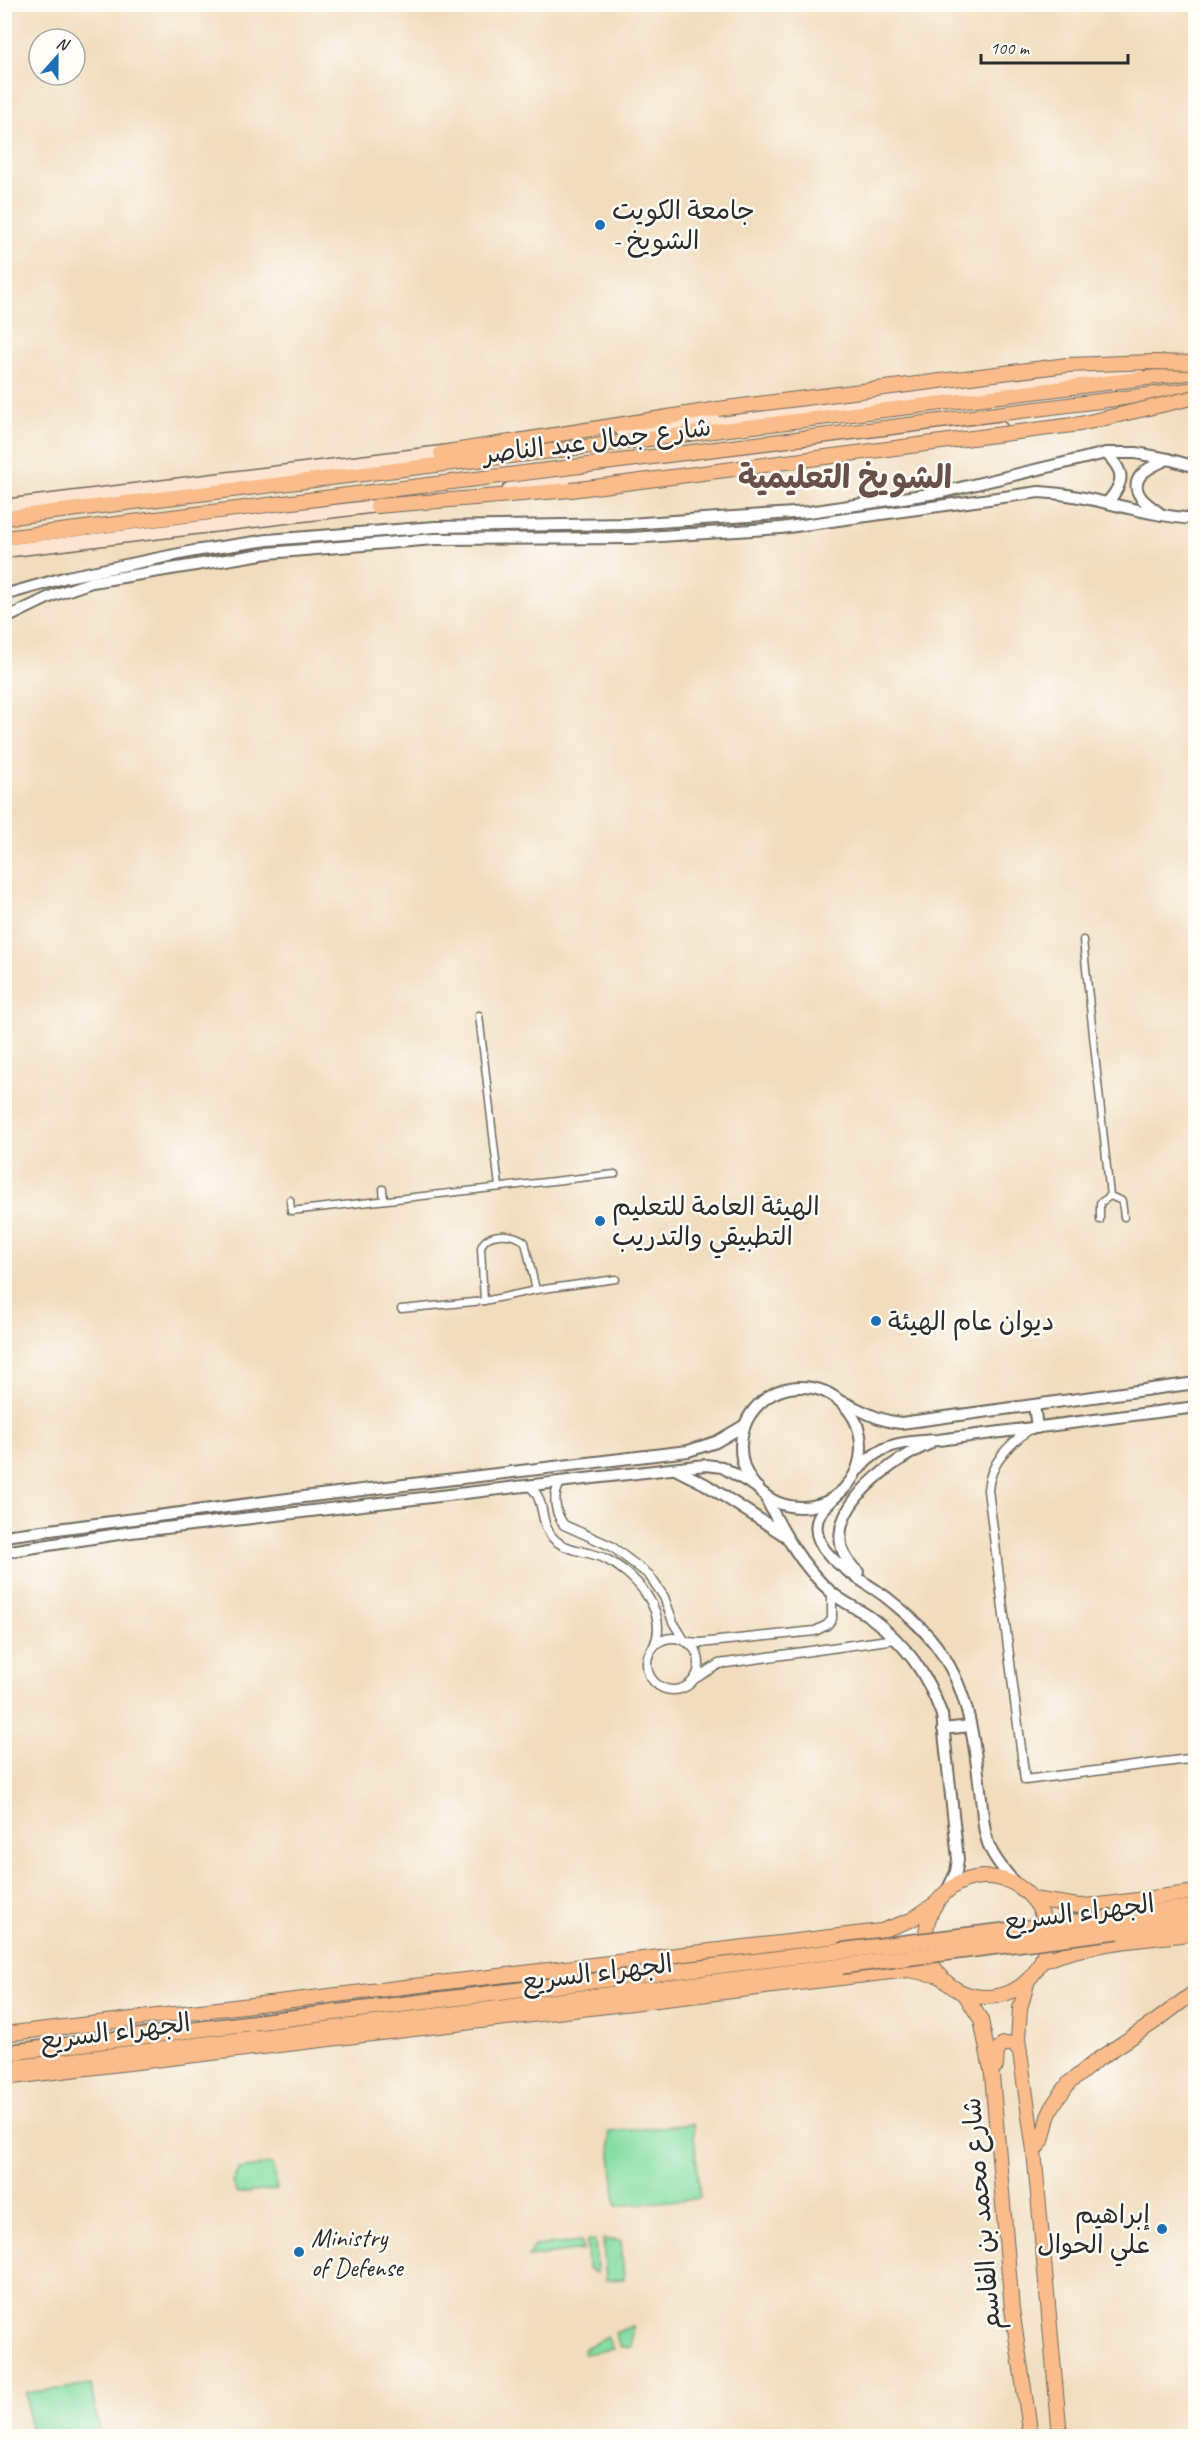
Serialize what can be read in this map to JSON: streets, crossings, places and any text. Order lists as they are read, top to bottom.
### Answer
{
  "streets": {
    "highway": ["الجهراء السريع"],
    "main road": ["شارع جمال عبد الناصر", "شارع محمد بن القاسم"]
  },
  "crossings": [
    ["الجهراء السريع", "شارع محمد بن القاسم"]
  ],
  "districts": ["الشويخ التعليمية"],
  "places": [
    "جامعة الكويت - الشويخ",
    "الهيئة العامة للتعليم التطبيقي والتدريب",
    "ديوان عام الهيئة",
    "إبراهيم علي الحوال",
    "Ministry of Defense"
  ],
  "scale_bar": "100 m",
  "north": "top"
}
